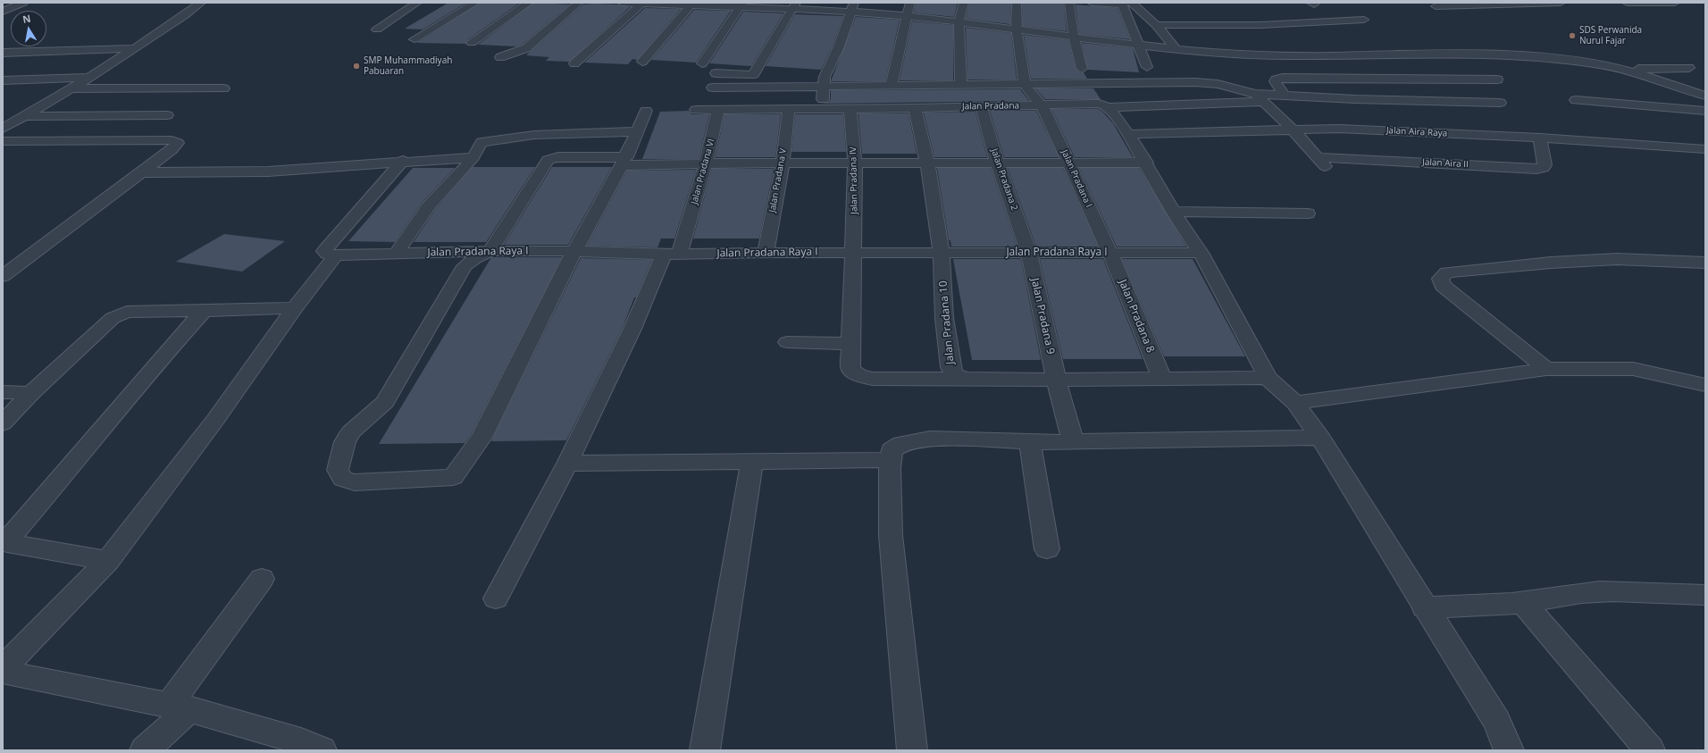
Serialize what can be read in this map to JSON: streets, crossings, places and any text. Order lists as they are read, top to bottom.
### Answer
{
  "streets": {
    "street": [
      "Jalan Pradana",
      "Jalan Aira Raya",
      "Jalan Aira II",
      "Jalan Pradana VI",
      "Jalan Pradana I",
      "Jalan Pradana 2",
      "Jalan Pradana V",
      "Jalan Pradana IV",
      "Jalan Pradana Raya I",
      "Jalan Pradana 9",
      "Jalan Pradana 8",
      "Jalan Pradana 10"
    ]
  },
  "crossings": [
    ["Jalan Pradana", "Jalan Pradana VI"],
    ["Jalan Pradana", "Jalan Pradana I"],
    ["Jalan Pradana", "Jalan Pradana 2"],
    ["Jalan Pradana", "Jalan Pradana V"],
    ["Jalan Pradana", "Jalan Pradana IV"],
    ["Jalan Pradana", "Jalan Pradana 10"],
    ["Jalan Aira Raya", "Jalan Aira II"],
    ["Jalan Pradana VI", "Jalan Pradana Raya I"],
    ["Jalan Pradana I", "Jalan Pradana Raya I"],
    ["Jalan Pradana I", "Jalan Pradana 8"],
    ["Jalan Pradana 2", "Jalan Pradana Raya I"],
    ["Jalan Pradana 2", "Jalan Pradana 9"],
    ["Jalan Pradana V", "Jalan Pradana Raya I"],
    ["Jalan Pradana IV", "Jalan Pradana Raya I"],
    ["Jalan Pradana IV", "Jalan Pradana 10"],
    ["Jalan Pradana Raya I", "Jalan Pradana 9"],
    ["Jalan Pradana Raya I", "Jalan Pradana 8"],
    ["Jalan Pradana Raya I", "Jalan Pradana 10"]
  ],
  "places": ["SDS Perwanida Nurul Fajar", "SMP Muhammadiyah Pabuaran"],
  "north": "top"
}
